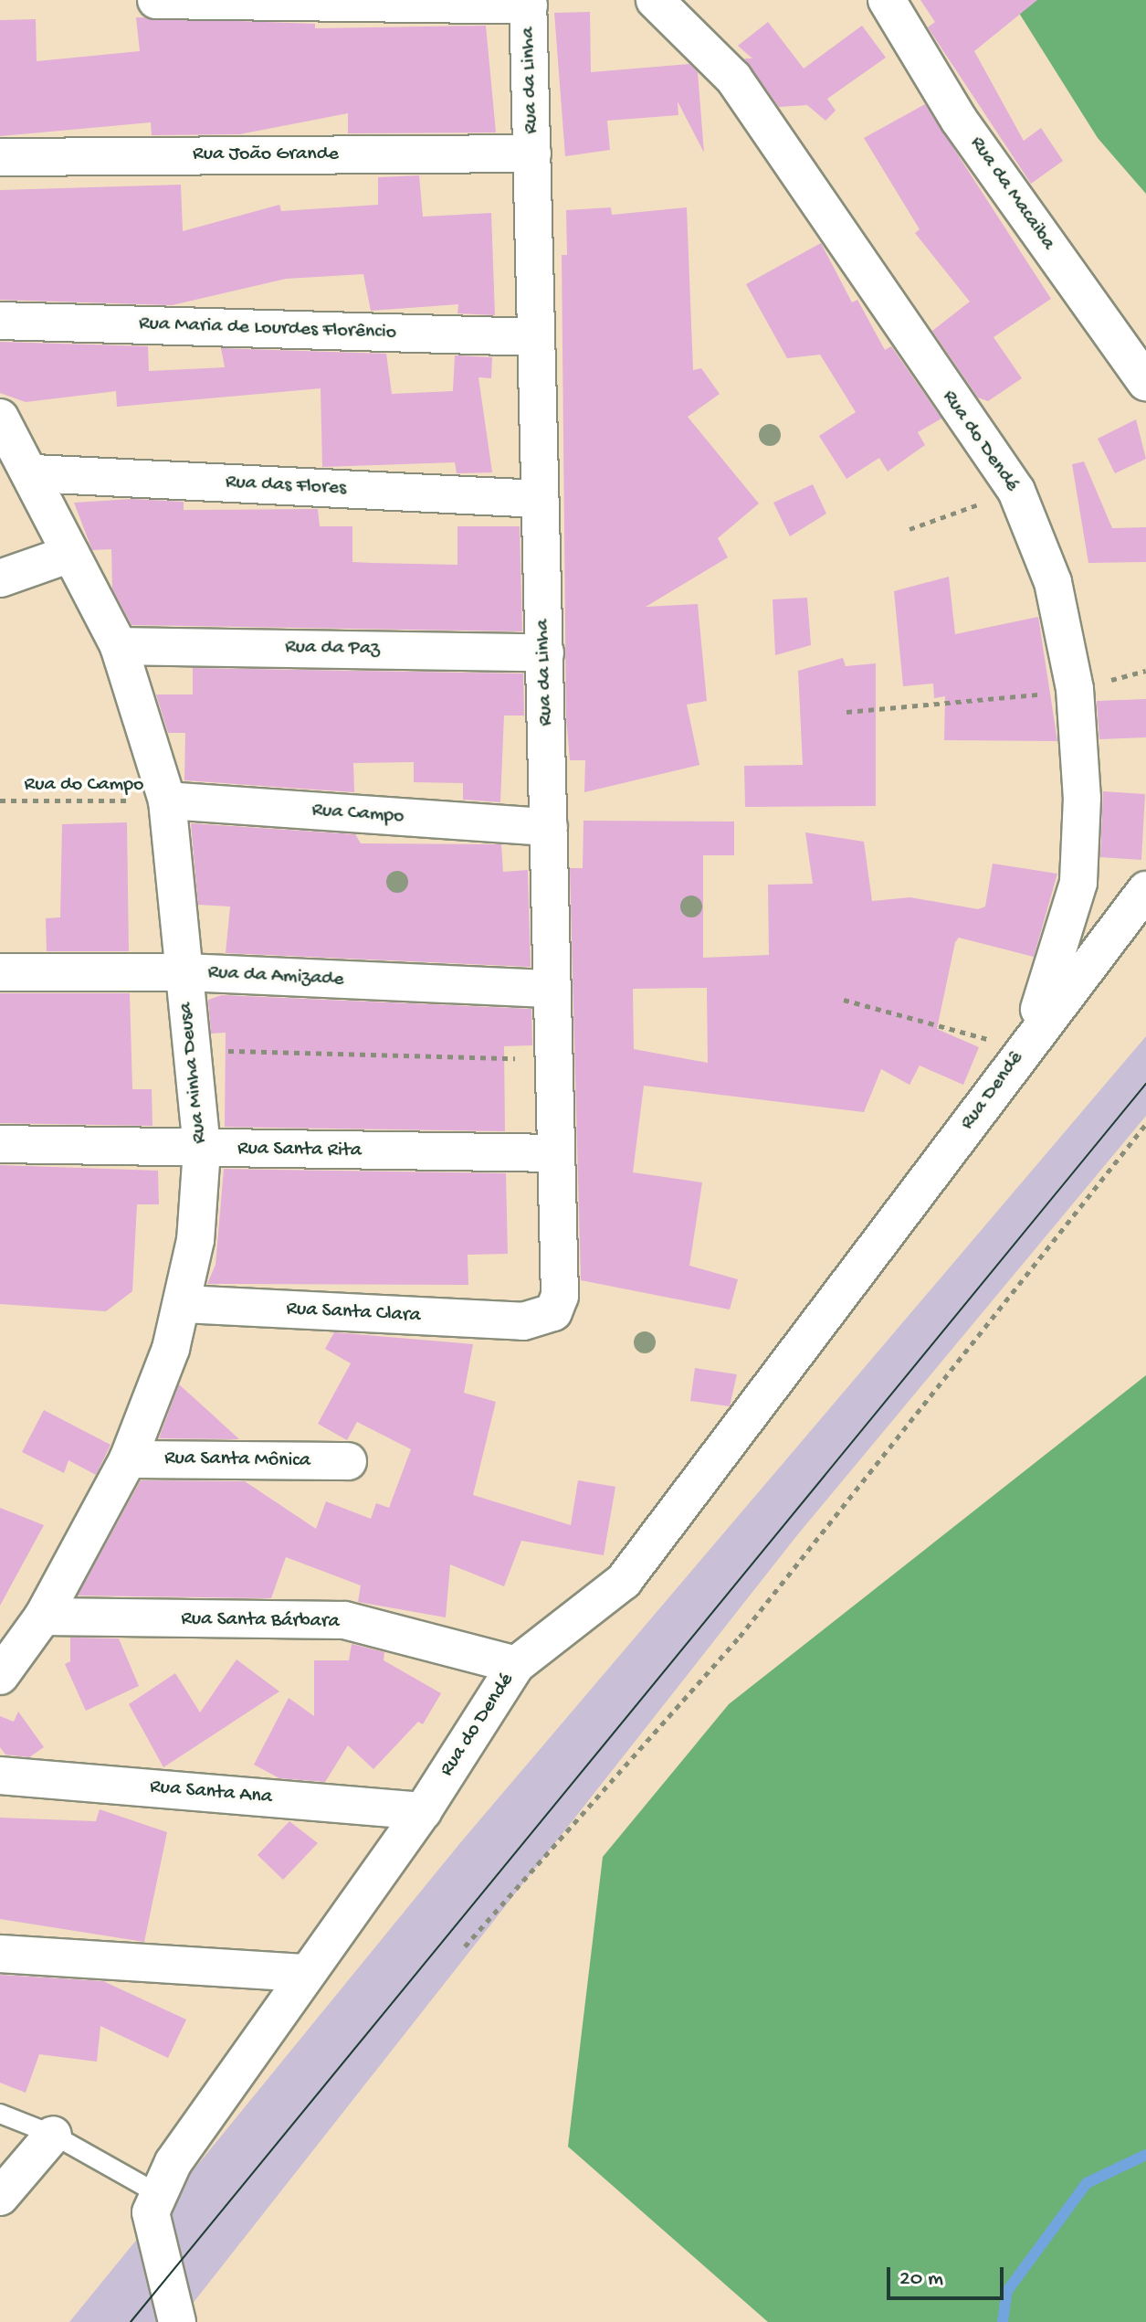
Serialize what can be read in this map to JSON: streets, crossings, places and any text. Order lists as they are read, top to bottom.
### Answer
{
  "streets": {
    "street": [
      "Rua da Linha",
      "Rua João Grande",
      "Rua da Macaiba",
      "Rua Maria de Lourdes Florêncio",
      "Rua do Dendé",
      "Rua das Flores",
      "Rua da Paz",
      "Rua Campo",
      "Rua da Amizade",
      "Rua Minha Deusa",
      "Rua Dendê",
      "Rua Santa Rita",
      "Rua Santa Clara",
      "Rua Santa Mônica",
      "Rua Santa Bárbara",
      "Rua Santa Ana"
    ],
    "path": ["Rua do Campo"]
  },
  "crossings": [
    ["Rua da Linha", "Rua João Grande"],
    ["Rua da Linha", "Rua Maria de Lourdes Florêncio"],
    ["Rua da Linha", "Rua das Flores"],
    ["Rua da Linha", "Rua da Paz"],
    ["Rua da Linha", "Rua Campo"],
    ["Rua da Linha", "Rua da Amizade"],
    ["Rua da Linha", "Rua Santa Rita"],
    ["Rua da Linha", "Rua Santa Clara"],
    ["Rua do Dendé", "Rua Dendê"],
    ["Rua do Dendé", "Rua Santa Bárbara"],
    ["Rua do Dendé", "Rua Santa Ana"],
    ["Rua das Flores", "Rua Minha Deusa"],
    ["Rua da Paz", "Rua Minha Deusa"],
    ["Rua do Campo", "Rua Campo"],
    ["Rua do Campo", "Rua Minha Deusa"],
    ["Rua Campo", "Rua Minha Deusa"],
    ["Rua da Amizade", "Rua Minha Deusa"],
    ["Rua Minha Deusa", "Rua Santa Rita"],
    ["Rua Minha Deusa", "Rua Santa Clara"],
    ["Rua Minha Deusa", "Rua Santa Mônica"],
    ["Rua Minha Deusa", "Rua Santa Bárbara"]
  ],
  "scale_bar": "20 m"
}
